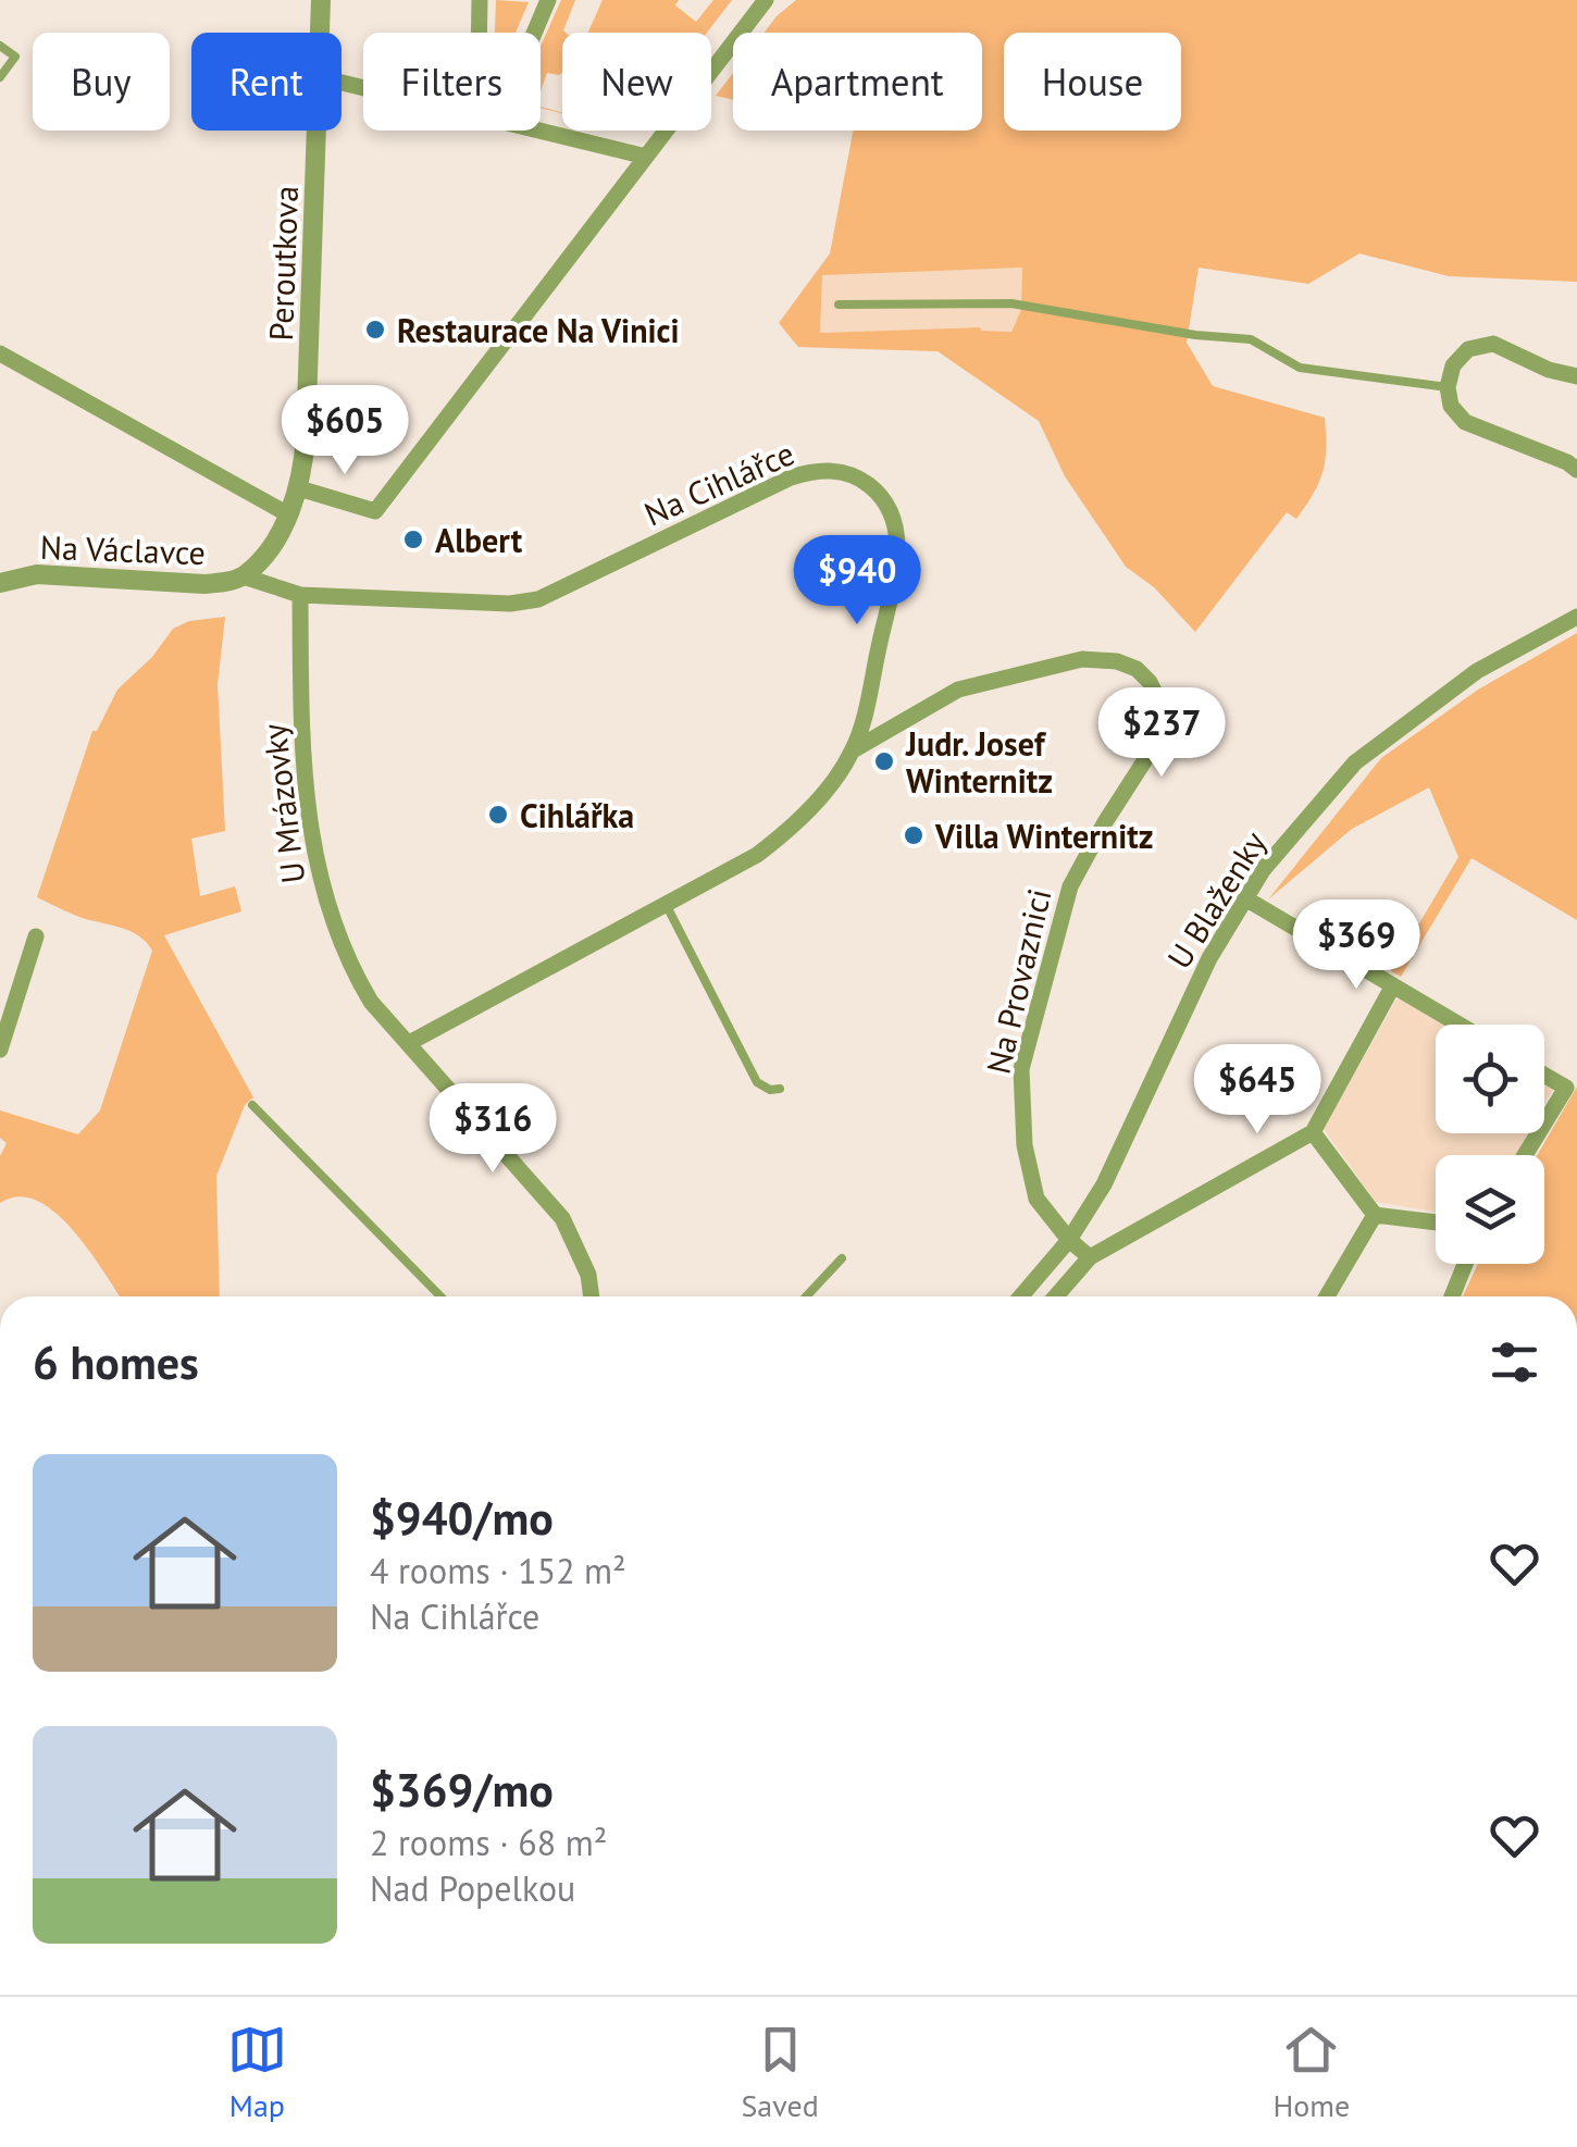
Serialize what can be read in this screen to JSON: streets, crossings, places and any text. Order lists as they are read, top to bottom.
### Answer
{
  "streets": {
    "street": [
      "Peroutkova",
      "Na Cihlářce",
      "Na Václavce",
      "U Mrázovky",
      "U Blaženky",
      "Na Provaznici"
    ]
  },
  "crossings": [
    ["Peroutkova", "Na Cihlářce"],
    ["Peroutkova", "Na Václavce"],
    ["Na Cihlářce", "Na Václavce"],
    ["Na Cihlářce", "U Mrázovky"],
    ["Na Cihlářce", "Na Provaznici"],
    ["U Blaženky", "Na Provaznici"]
  ],
  "places": [
    "Restaurace Na Vinici",
    "Albert",
    "Judr. Josef Winternitz",
    "Cihlářka",
    "Villa Winternitz"
  ],
  "page": {
    "chip": [
      "Buy",
      "Rent",
      "Filters",
      "New",
      "Apartment",
      "House"
    ],
    "price": [
      "$605",
      "$940",
      "$237",
      "$369",
      "$645",
      "$316"
    ],
    "heading": "6 homes",
    "list": [
      {
        "name": "$940/mo",
        "note": "4 rooms · 152 m² · Na Cihlářce"
      },
      {
        "name": "$369/mo",
        "note": "2 rooms · 68 m² · Nad Popelkou"
      }
    ],
    "tabs": ["Map", "Saved", "Home"]
  }
}
